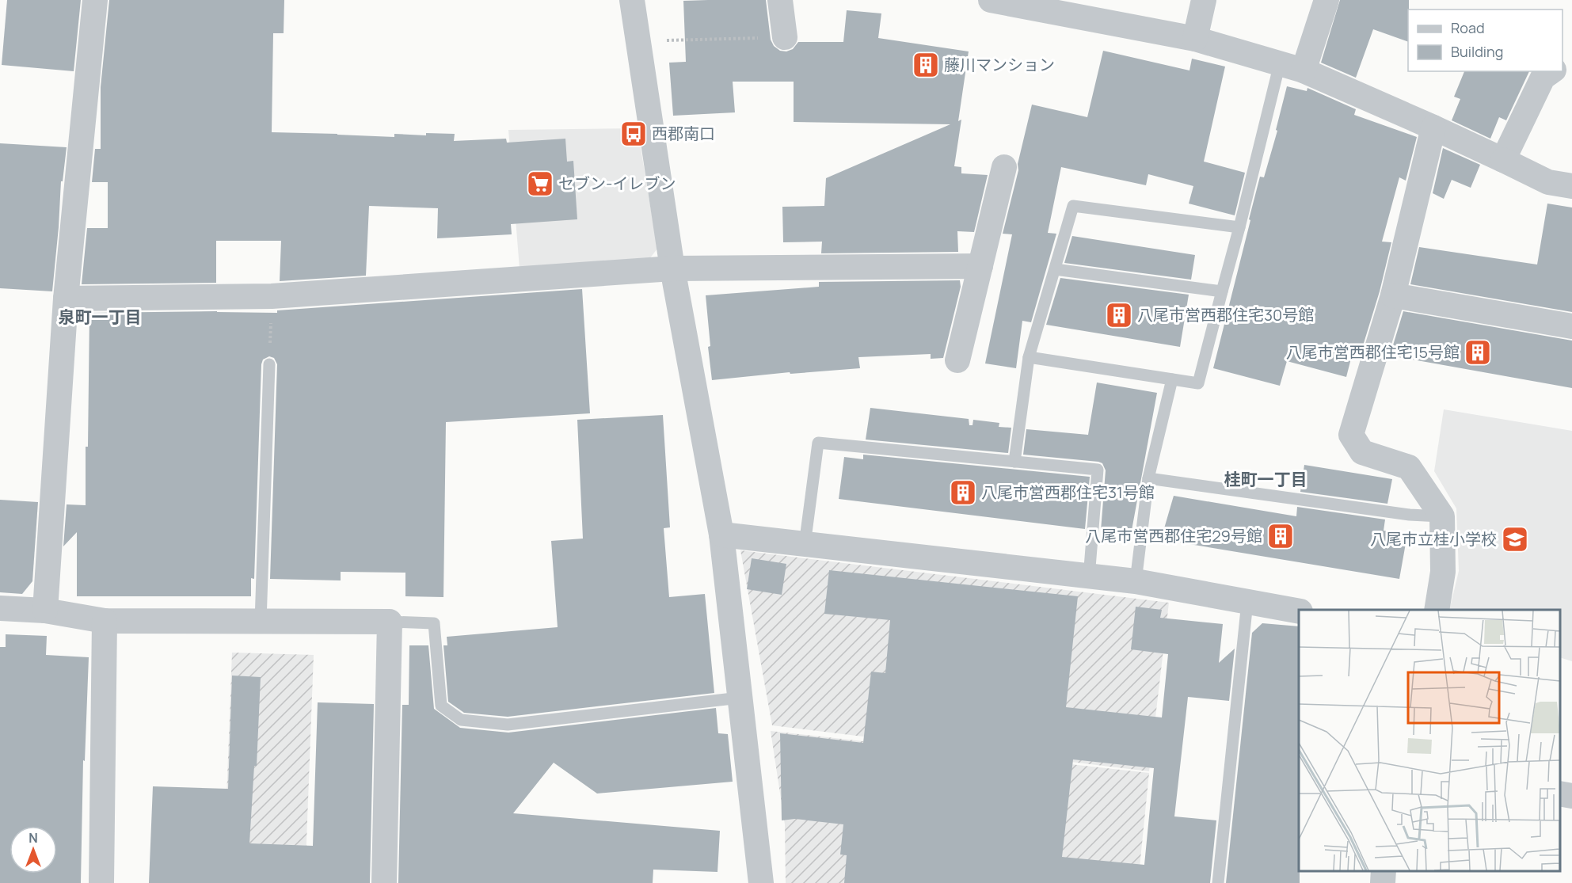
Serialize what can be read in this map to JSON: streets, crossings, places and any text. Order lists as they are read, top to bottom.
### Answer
{
  "districts": ["泉町一丁目", "桂町一丁目"],
  "places": {
    "building": [
      "藤川マンション",
      "八尾市営西郡住宅30号館",
      "八尾市営西郡住宅15号館",
      "八尾市営西郡住宅31号館",
      "八尾市営西郡住宅29号館"
    ],
    "bus stop": ["西郡南口"],
    "supermarket": ["セブン-イレブン"],
    "school or university": ["八尾市立桂小学校"]
  },
  "legend": ["Road", "Building"],
  "north": "top"
}
